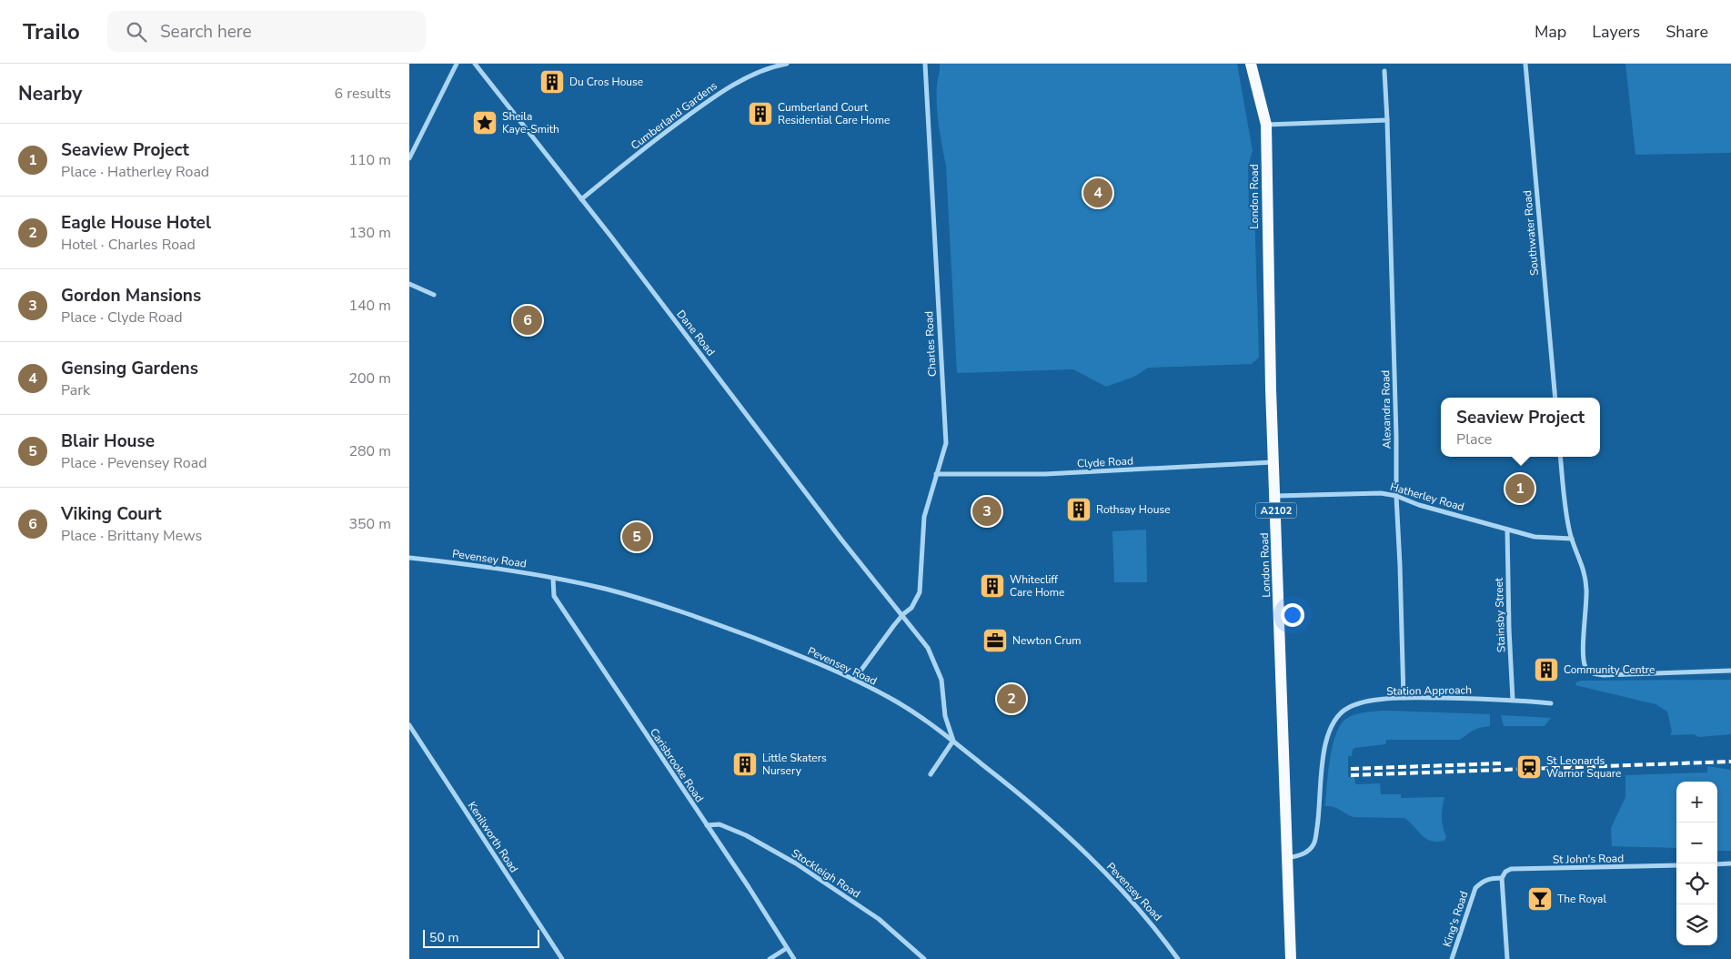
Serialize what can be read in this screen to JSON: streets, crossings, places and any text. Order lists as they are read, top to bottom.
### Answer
{
  "streets": {
    "main road": ["London Road", "A2102"],
    "street": [
      "Cumberland Gardens",
      "Southwater Road",
      "Dane Road",
      "Charles Road",
      "Alexandra Road",
      "Clyde Road",
      "Hatherley Road",
      "Pevensey Road",
      "Stainsby Street",
      "Station Approach",
      "Carisbrooke Road",
      "Kenilworth Road",
      "St John's Road",
      "Stockleigh Road",
      "King's Road"
    ]
  },
  "crossings": [
    ["Cumberland Gardens", "Dane Road"],
    ["London Road", "Clyde Road"],
    ["London Road", "Hatherley Road"],
    ["London Road", "Station Approach"],
    ["Dane Road", "Charles Road"],
    ["Charles Road", "Clyde Road"],
    ["Charles Road", "Pevensey Road"],
    ["Alexandra Road", "Hatherley Road"],
    ["Alexandra Road", "Station Approach"],
    ["Hatherley Road", "Stainsby Street"],
    ["Pevensey Road", "Carisbrooke Road"],
    ["Stainsby Street", "Station Approach"],
    ["Carisbrooke Road", "Stockleigh Road"],
    ["St John's Road", "King's Road"]
  ],
  "places": {
    "building": [
      "Du Cros House",
      "Cumberland Court Residential Care Home",
      "Rothsay House",
      "Whitecliff Care Home",
      "Community Centre",
      "Little Skaters Nursery"
    ],
    "place": ["Sheila Kaye-Smith"],
    "office": ["Newton Crum"],
    "station": ["St Leonards Warrior Square"],
    "bar": ["The Royal"]
  },
  "scale_bar": "50 m",
  "page": {
    "header": "Trailo",
    "search": "Search here",
    "nav": ["Map", "Layers", "Share"],
    "heading": ["Nearby", "6 results"],
    "list": [
      {
        "mark": "1",
        "name": "Seaview Project",
        "note": "Place · Hatherley Road",
        "value": "110 m"
      },
      {
        "mark": "2",
        "name": "Eagle House Hotel",
        "note": "Hotel · Charles Road",
        "value": "130 m"
      },
      {
        "mark": "3",
        "name": "Gordon Mansions",
        "note": "Place · Clyde Road",
        "value": "140 m"
      },
      {
        "mark": "4",
        "name": "Gensing Gardens",
        "note": "Park",
        "value": "200 m"
      },
      {
        "mark": "5",
        "name": "Blair House",
        "note": "Place · Pevensey Road",
        "value": "280 m"
      },
      {
        "mark": "6",
        "name": "Viking Court",
        "note": "Place · Brittany Mews",
        "value": "350 m"
      }
    ],
    "pins": [
      "4",
      "6",
      "1",
      "3",
      "5",
      "2"
    ],
    "popup": ["Seaview Project", "Place"],
    "map_buttons": ["+", "−"],
    "scale": "50 m"
  }
}
